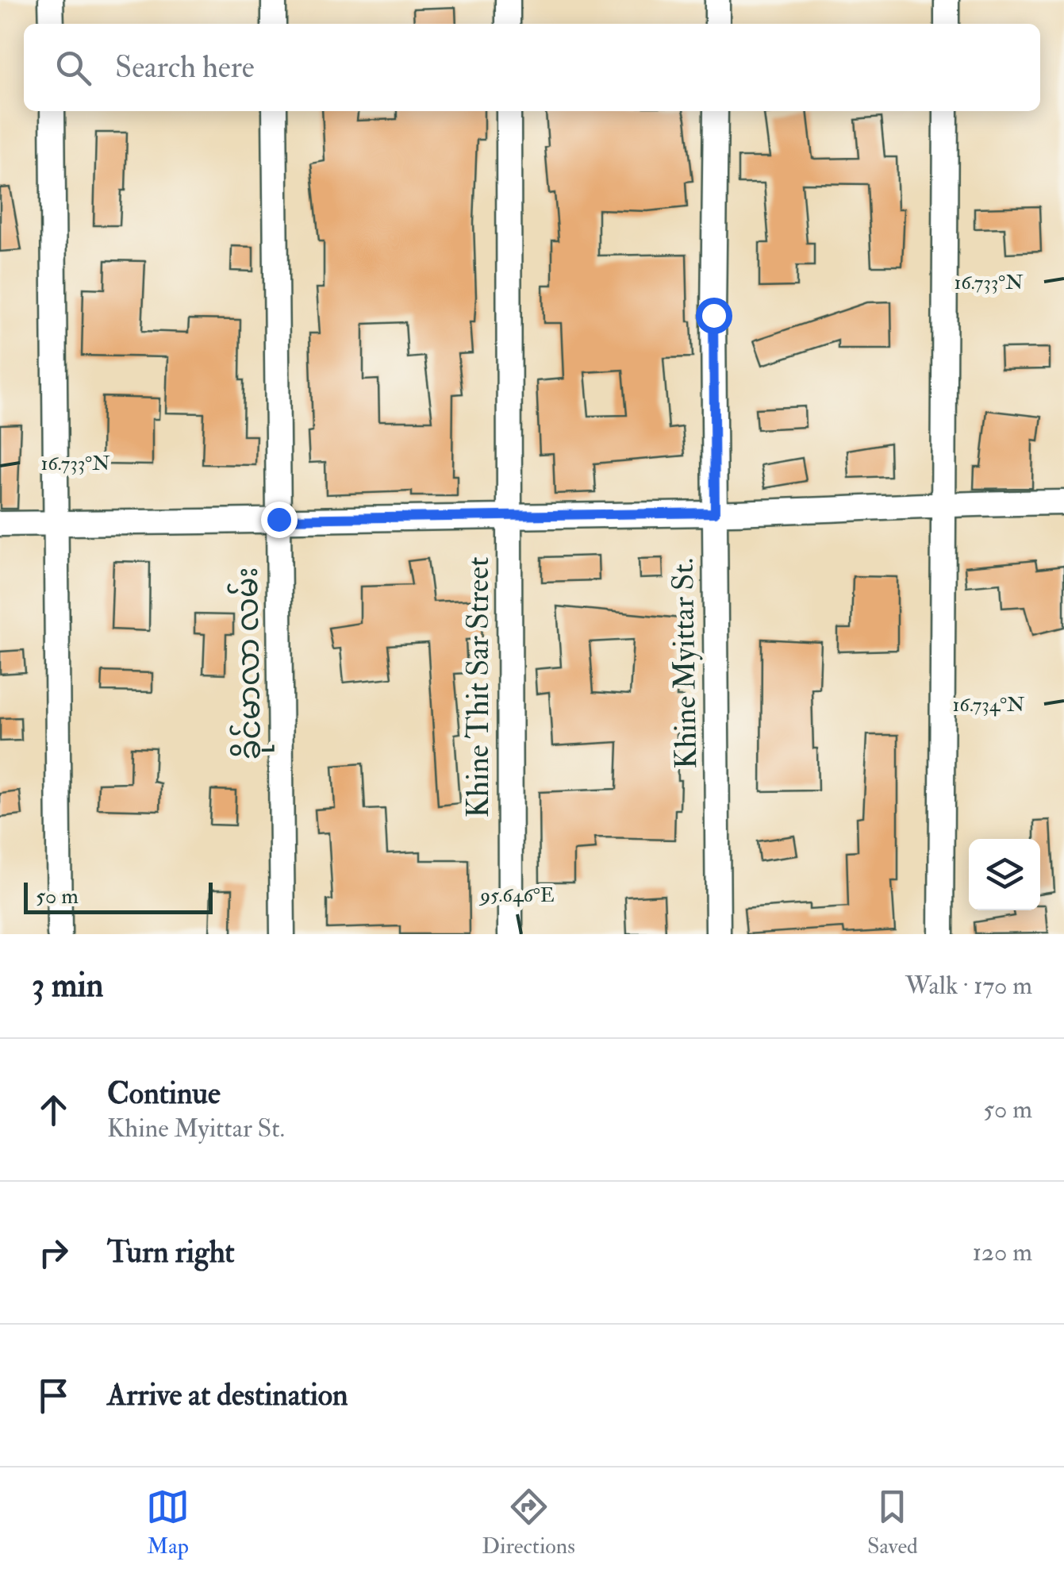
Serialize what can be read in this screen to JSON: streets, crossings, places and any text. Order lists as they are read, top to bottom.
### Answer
{
  "streets": {
    "street": ["ခိုင်မာလာ လမ်း", "Khine Myittar St.", "Khine Thit Sar Street"]
  },
  "scale_bar": "50 m",
  "page": {
    "search": "Search here",
    "scale": "50 m",
    "heading": ["3 min", "Walk · 170 m"],
    "list": [
      ["Continue", "Khine Myittar St.", "50 m"],
      ["Turn right", "120 m"],
      "Arrive at destination"
    ],
    "nav": ["Map", "Directions", "Saved"]
  },
  "coordinates": ["16.733°N", "16.734°N", "95.646°E"]
}
